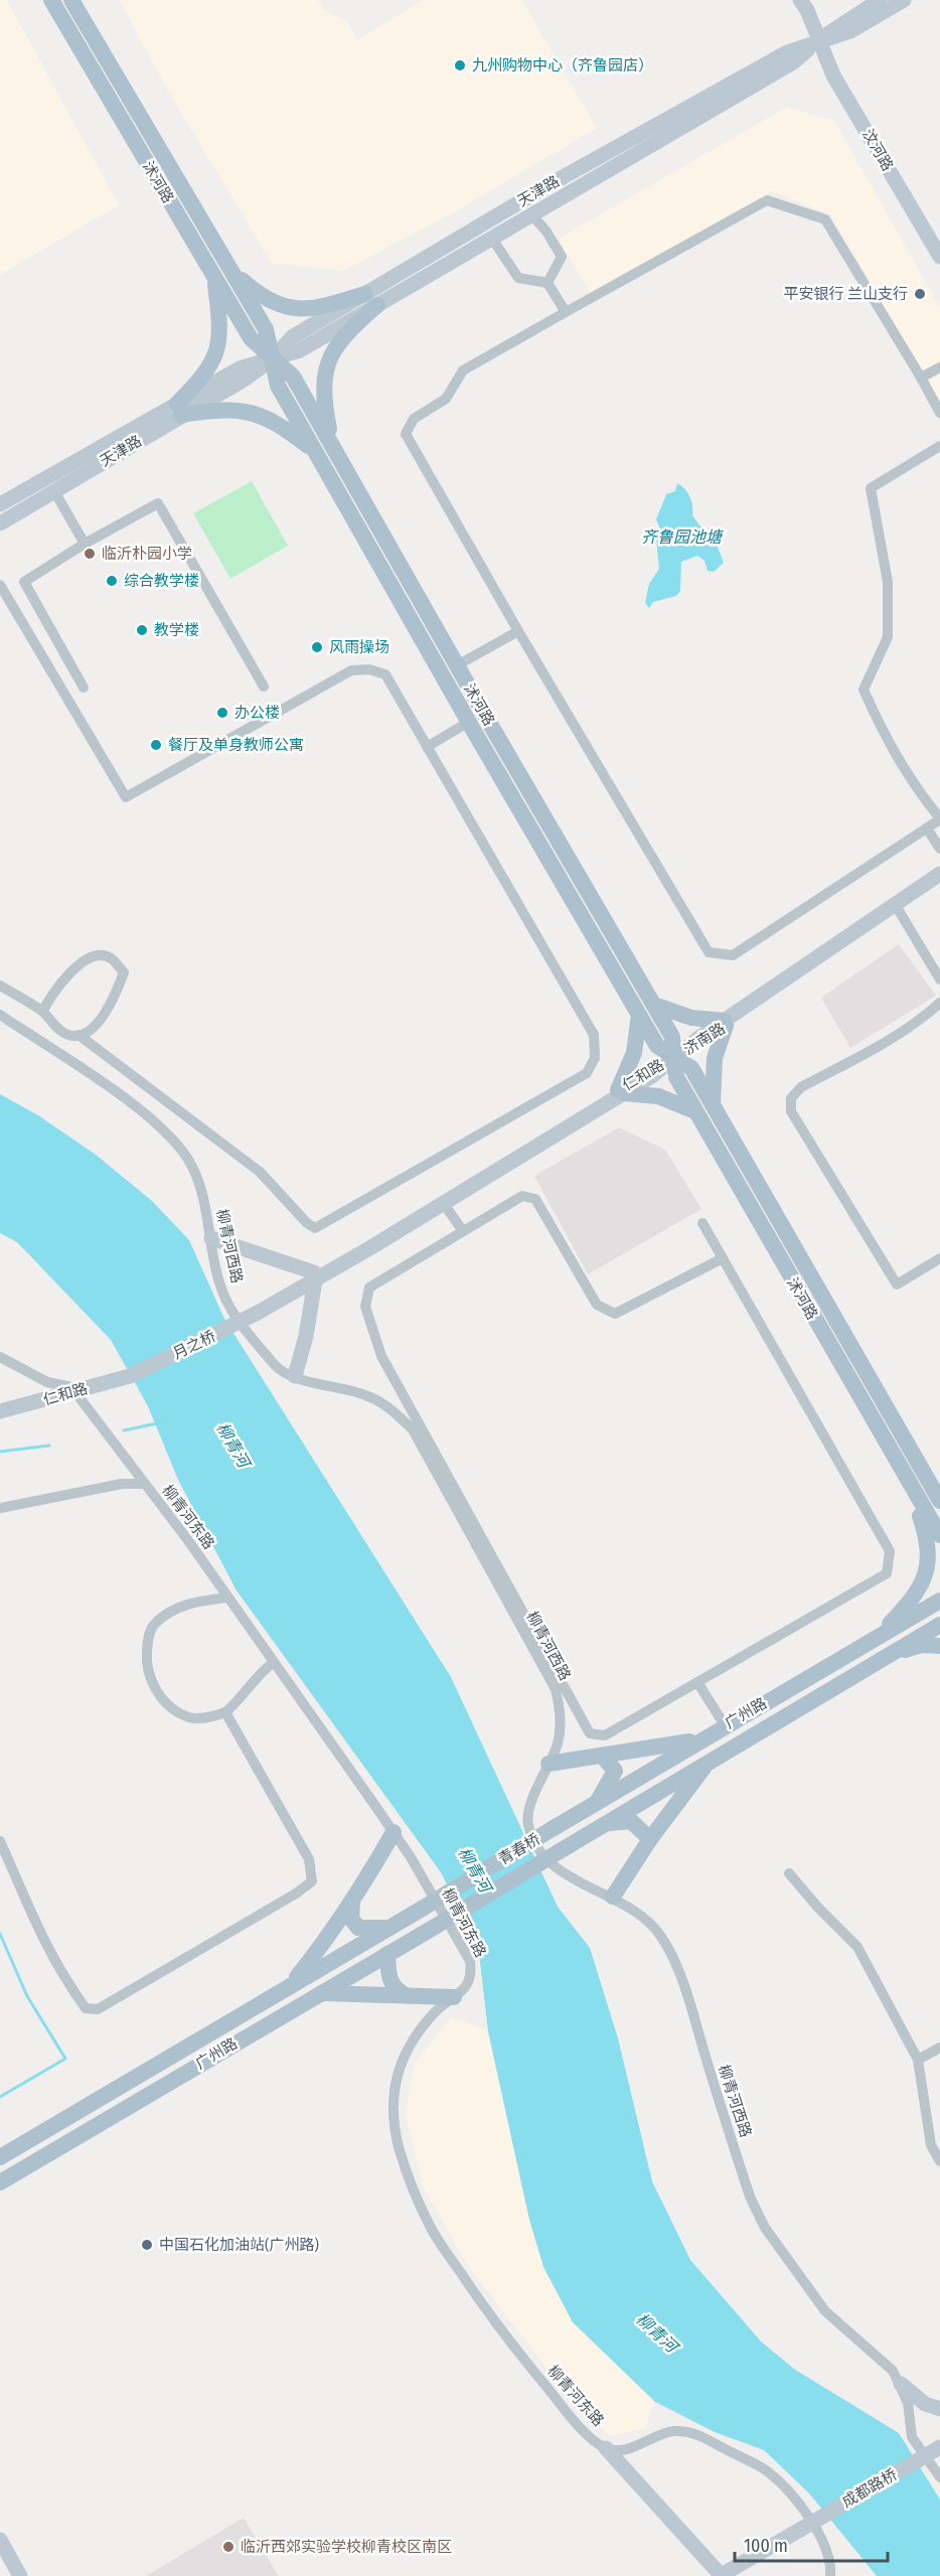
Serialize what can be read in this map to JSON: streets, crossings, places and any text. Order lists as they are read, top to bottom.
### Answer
{
  "streets": {
    "main road": ["沭河路", "广州路", "青春桥"],
    "street": [
      "汶河路",
      "天津路",
      "济南路",
      "仁和路",
      "柳青河西路",
      "月之桥",
      "柳青河东路",
      "成都路桥"
    ]
  },
  "crossings": [
    ["汶河路", "天津路"],
    ["沭河路", "天津路"],
    ["沭河路", "济南路"],
    ["沭河路", "仁和路"],
    ["济南路", "仁和路"],
    ["仁和路", "月之桥"],
    ["仁和路", "柳青河东路"],
    ["广州路", "青春桥"]
  ],
  "water": ["齐鲁园池塘", "柳青河"],
  "places": [
    "九州购物中心（齐鲁园店）",
    "平安银行 兰山支行",
    "临沂朴园小学",
    "综合教学楼",
    "教学楼",
    "风雨操场",
    "办公楼",
    "餐厅及单身教师公寓",
    "中国石化加油站(广州路)",
    "临沂西郊实验学校柳青校区南区"
  ],
  "scale_bar": "100 m"
}
